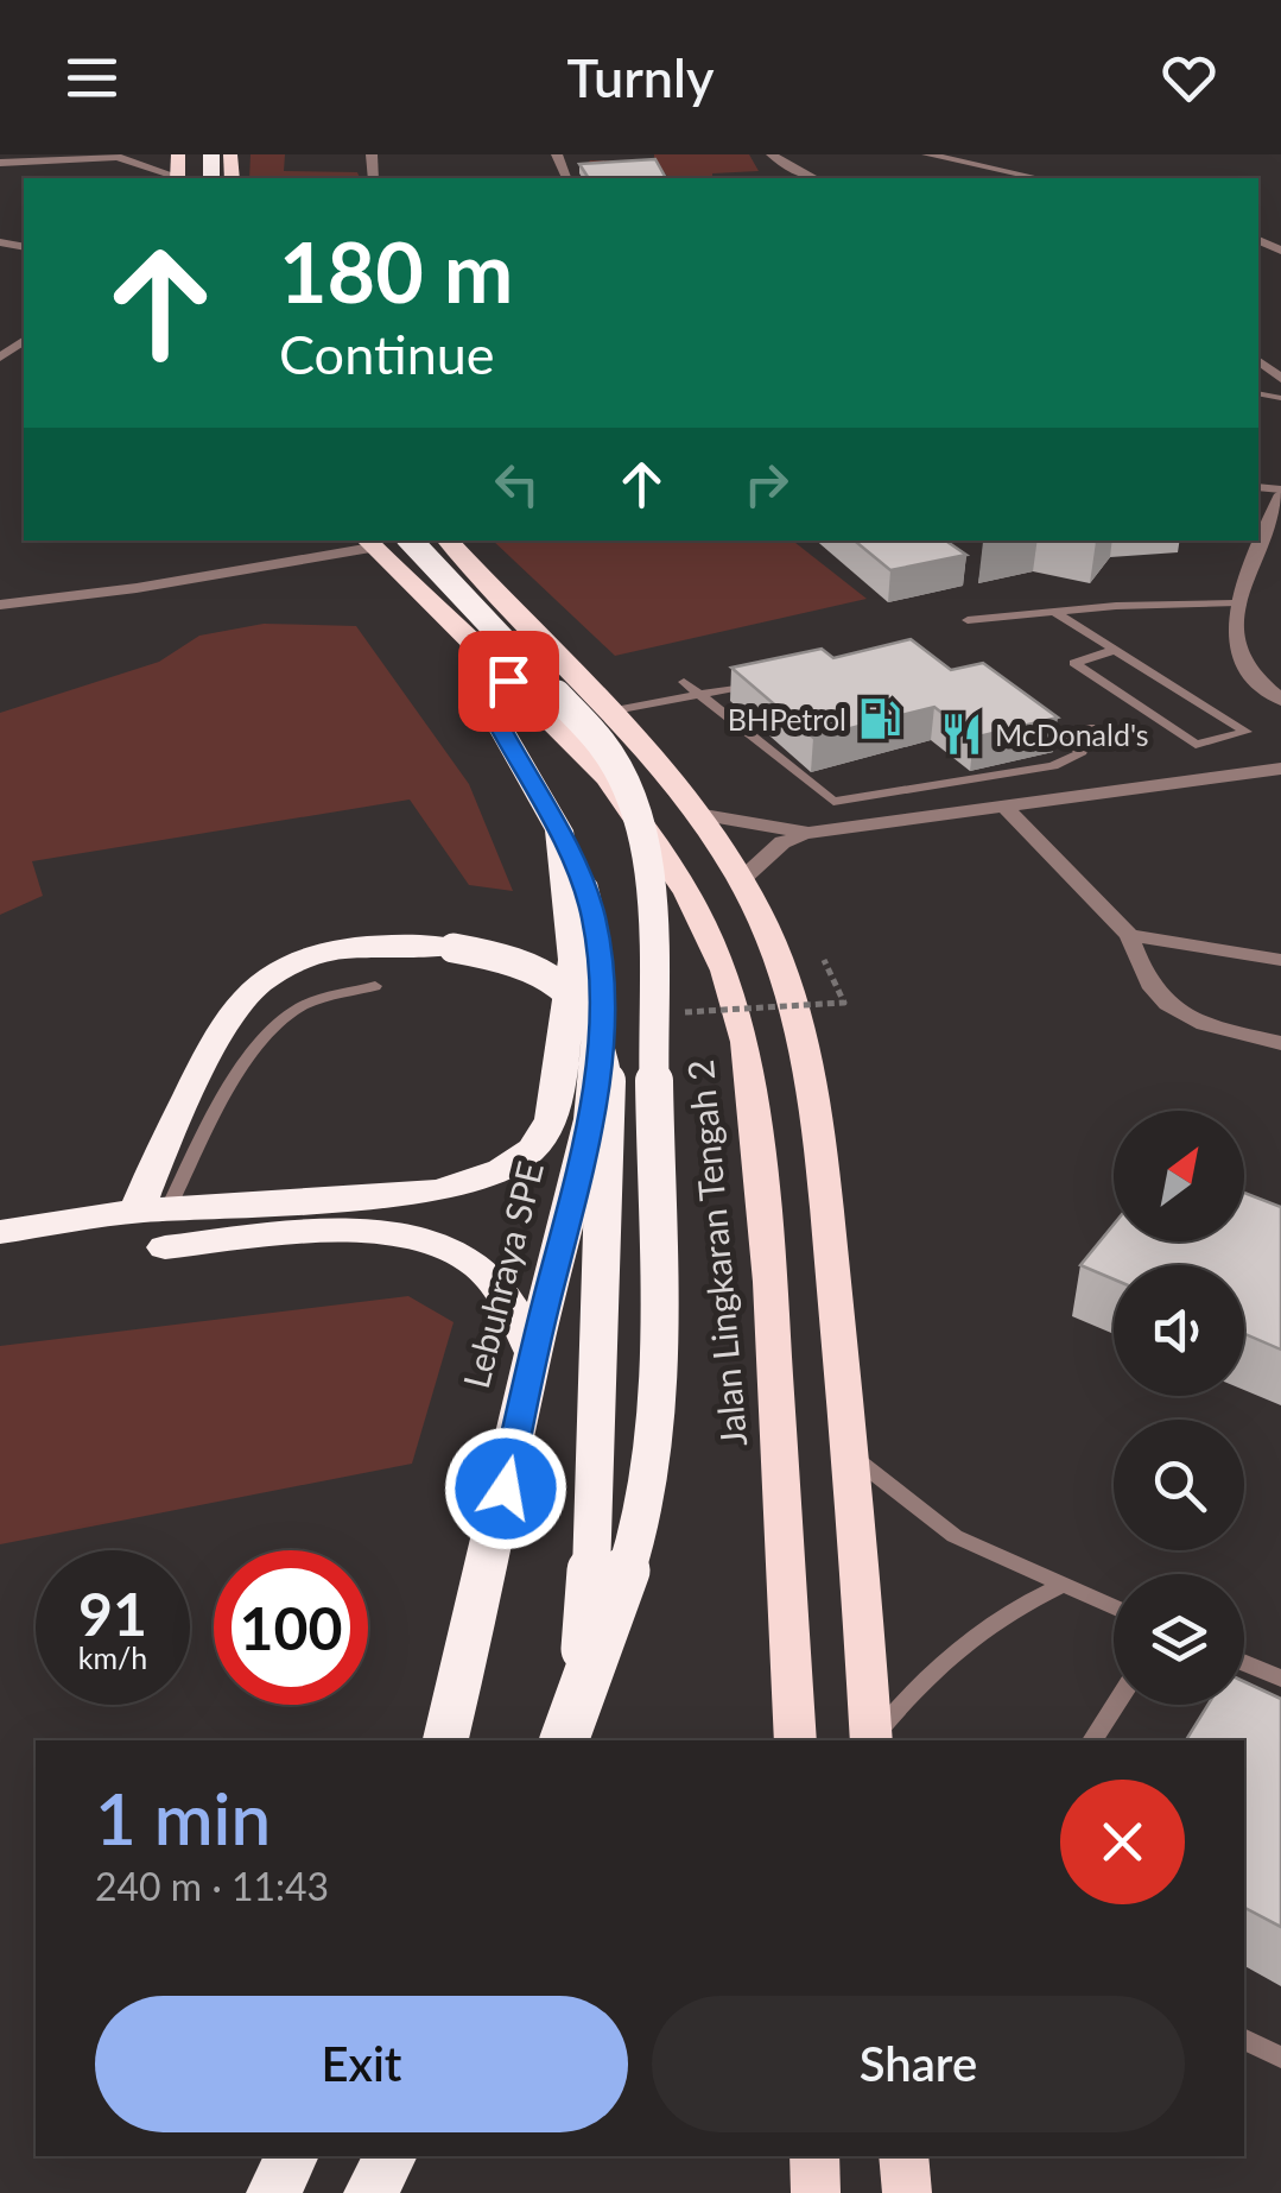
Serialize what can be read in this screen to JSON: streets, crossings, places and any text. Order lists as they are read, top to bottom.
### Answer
{
  "streets": {
    "highway": ["Jalan Lingkaran Tengah 2", "Lebuhraya SPE"]
  },
  "crossings": [
    ["Jalan Lingkaran Tengah 2", "Lebuhraya SPE"]
  ],
  "places": {
    "fuel station": ["BHPetrol"],
    "restaurant": ["McDonald's"]
  },
  "north": "top right",
  "page": {
    "header": "Turnly",
    "turn": ["180 m", "Continue"],
    "speed": "91 km/h",
    "limit": "100",
    "heading": ["1 min", "240 m · 11:43"],
    "buttons": ["Exit", "Share"]
  }
}
